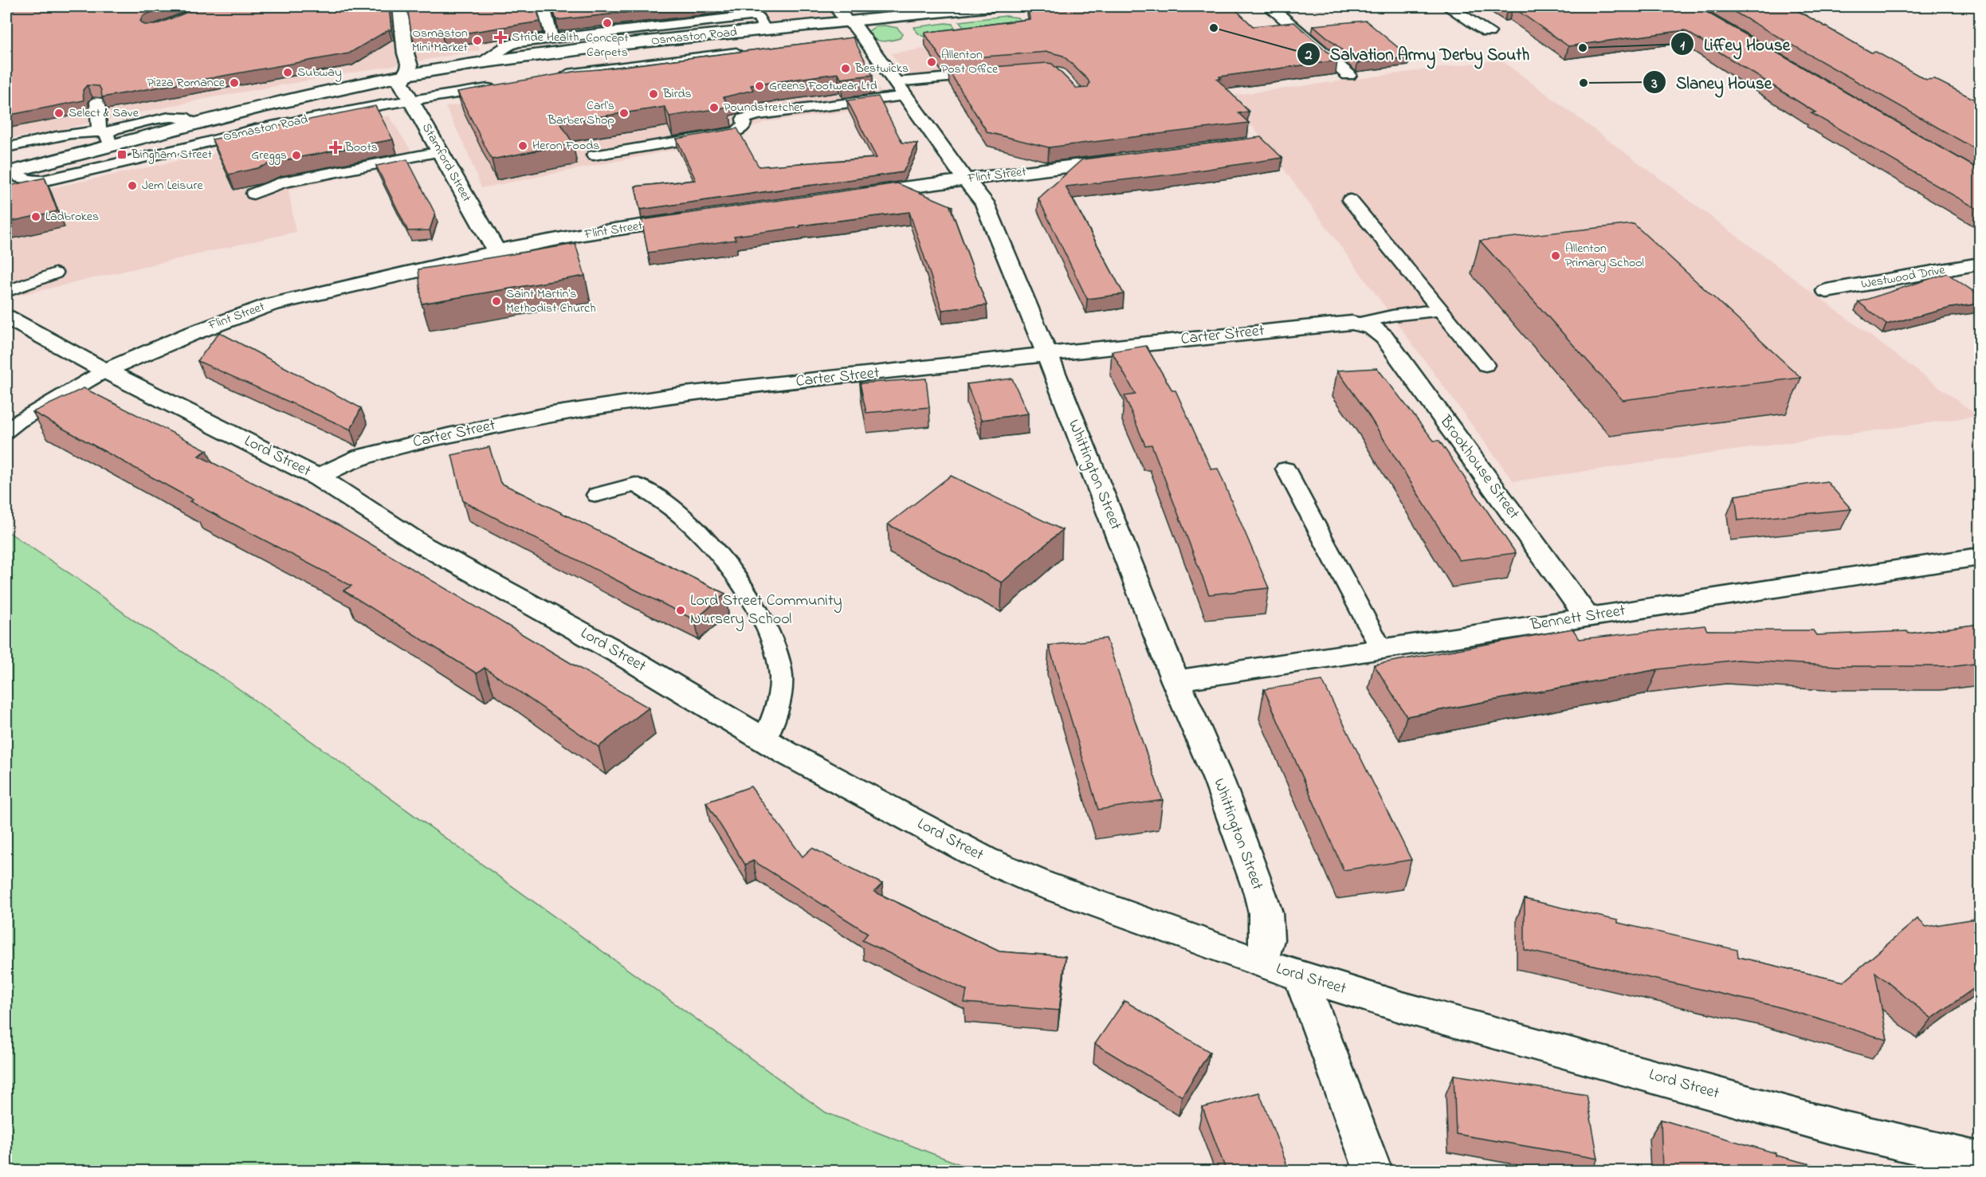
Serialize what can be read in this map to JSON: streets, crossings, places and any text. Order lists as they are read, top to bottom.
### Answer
{
  "streets": {
    "street": [
      "Osmaston Road",
      "Stamford Street",
      "Flint Street",
      "Westwood Drive",
      "Carter Street",
      "Lord Street",
      "Brookhouse Street",
      "Whittington Street",
      "Bennett Street"
    ]
  },
  "crossings": [
    ["Osmaston Road", "Stamford Street"],
    ["Osmaston Road", "Whittington Street"],
    ["Stamford Street", "Flint Street"],
    ["Flint Street", "Lord Street"],
    ["Flint Street", "Whittington Street"],
    ["Carter Street", "Lord Street"],
    ["Carter Street", "Brookhouse Street"],
    ["Carter Street", "Whittington Street"],
    ["Lord Street", "Whittington Street"],
    ["Brookhouse Street", "Bennett Street"],
    ["Whittington Street", "Bennett Street"]
  ],
  "places": {
    "other": [
      "Concept Carpets",
      "Salvation Army Derby South",
      "Osmaston Mini Market",
      "Liffey House",
      "Allenton Post Office",
      "Bestwicks",
      "Subway",
      "Pizza Romance",
      "Slaney House",
      "Greens Footwear Ltd",
      "Birds",
      "Poundstretcher",
      "Select & Save",
      "Carl's Barber Shop",
      "Heron Foods",
      "Greggs",
      "Jem Leisure",
      "Ladbrokes",
      "Allenton Primary School",
      "Saint Martin's Methodist Church",
      "Lord Street Community Nursery School"
    ],
    "health": ["Stride Health", "Boots"],
    "transit": ["Bingham Street"]
  }
}
